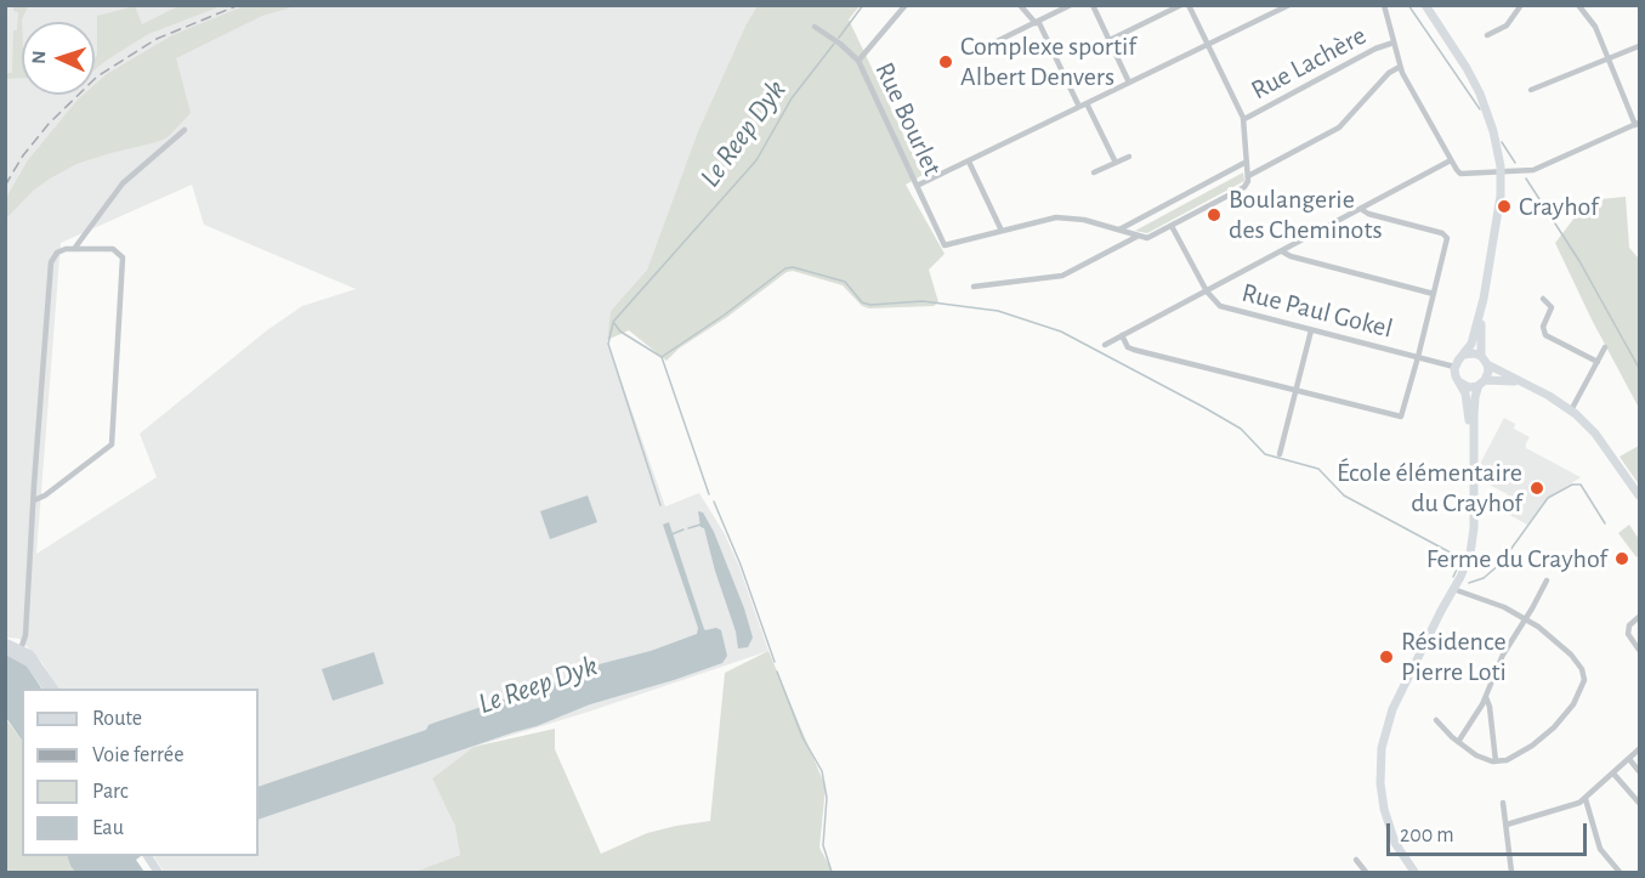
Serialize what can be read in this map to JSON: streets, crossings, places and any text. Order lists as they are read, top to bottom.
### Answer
{
  "streets": {
    "street": ["Rue Lachère", "Rue Bourlet", "Rue Paul Gokel"]
  },
  "water": ["Le Reep Dyk"],
  "places": [
    "Complexe sportif Albert Denvers",
    "Crayhof",
    "Boulangerie des Cheminots",
    "École élémentaire du Crayhof",
    "Ferme du Crayhof",
    "Résidence Pierre Loti"
  ],
  "legend": [
    "Route",
    "Voie ferrée",
    "Parc",
    "Eau"
  ],
  "scale_bar": "200 m",
  "north": "left"
}
